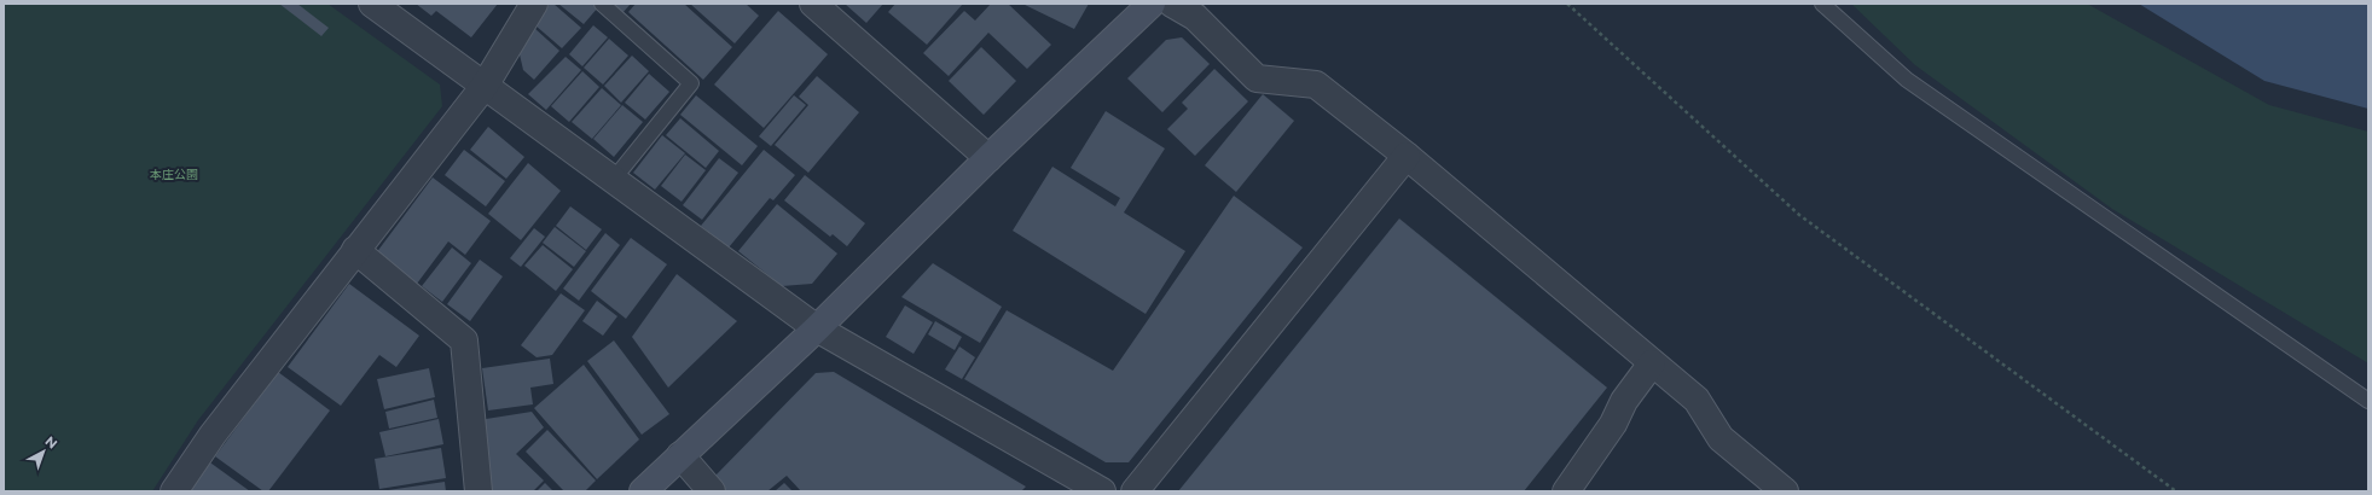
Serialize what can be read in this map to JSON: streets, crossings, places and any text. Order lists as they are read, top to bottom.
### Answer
{
  "parks": ["本庄公園"],
  "north": "top right"
}
